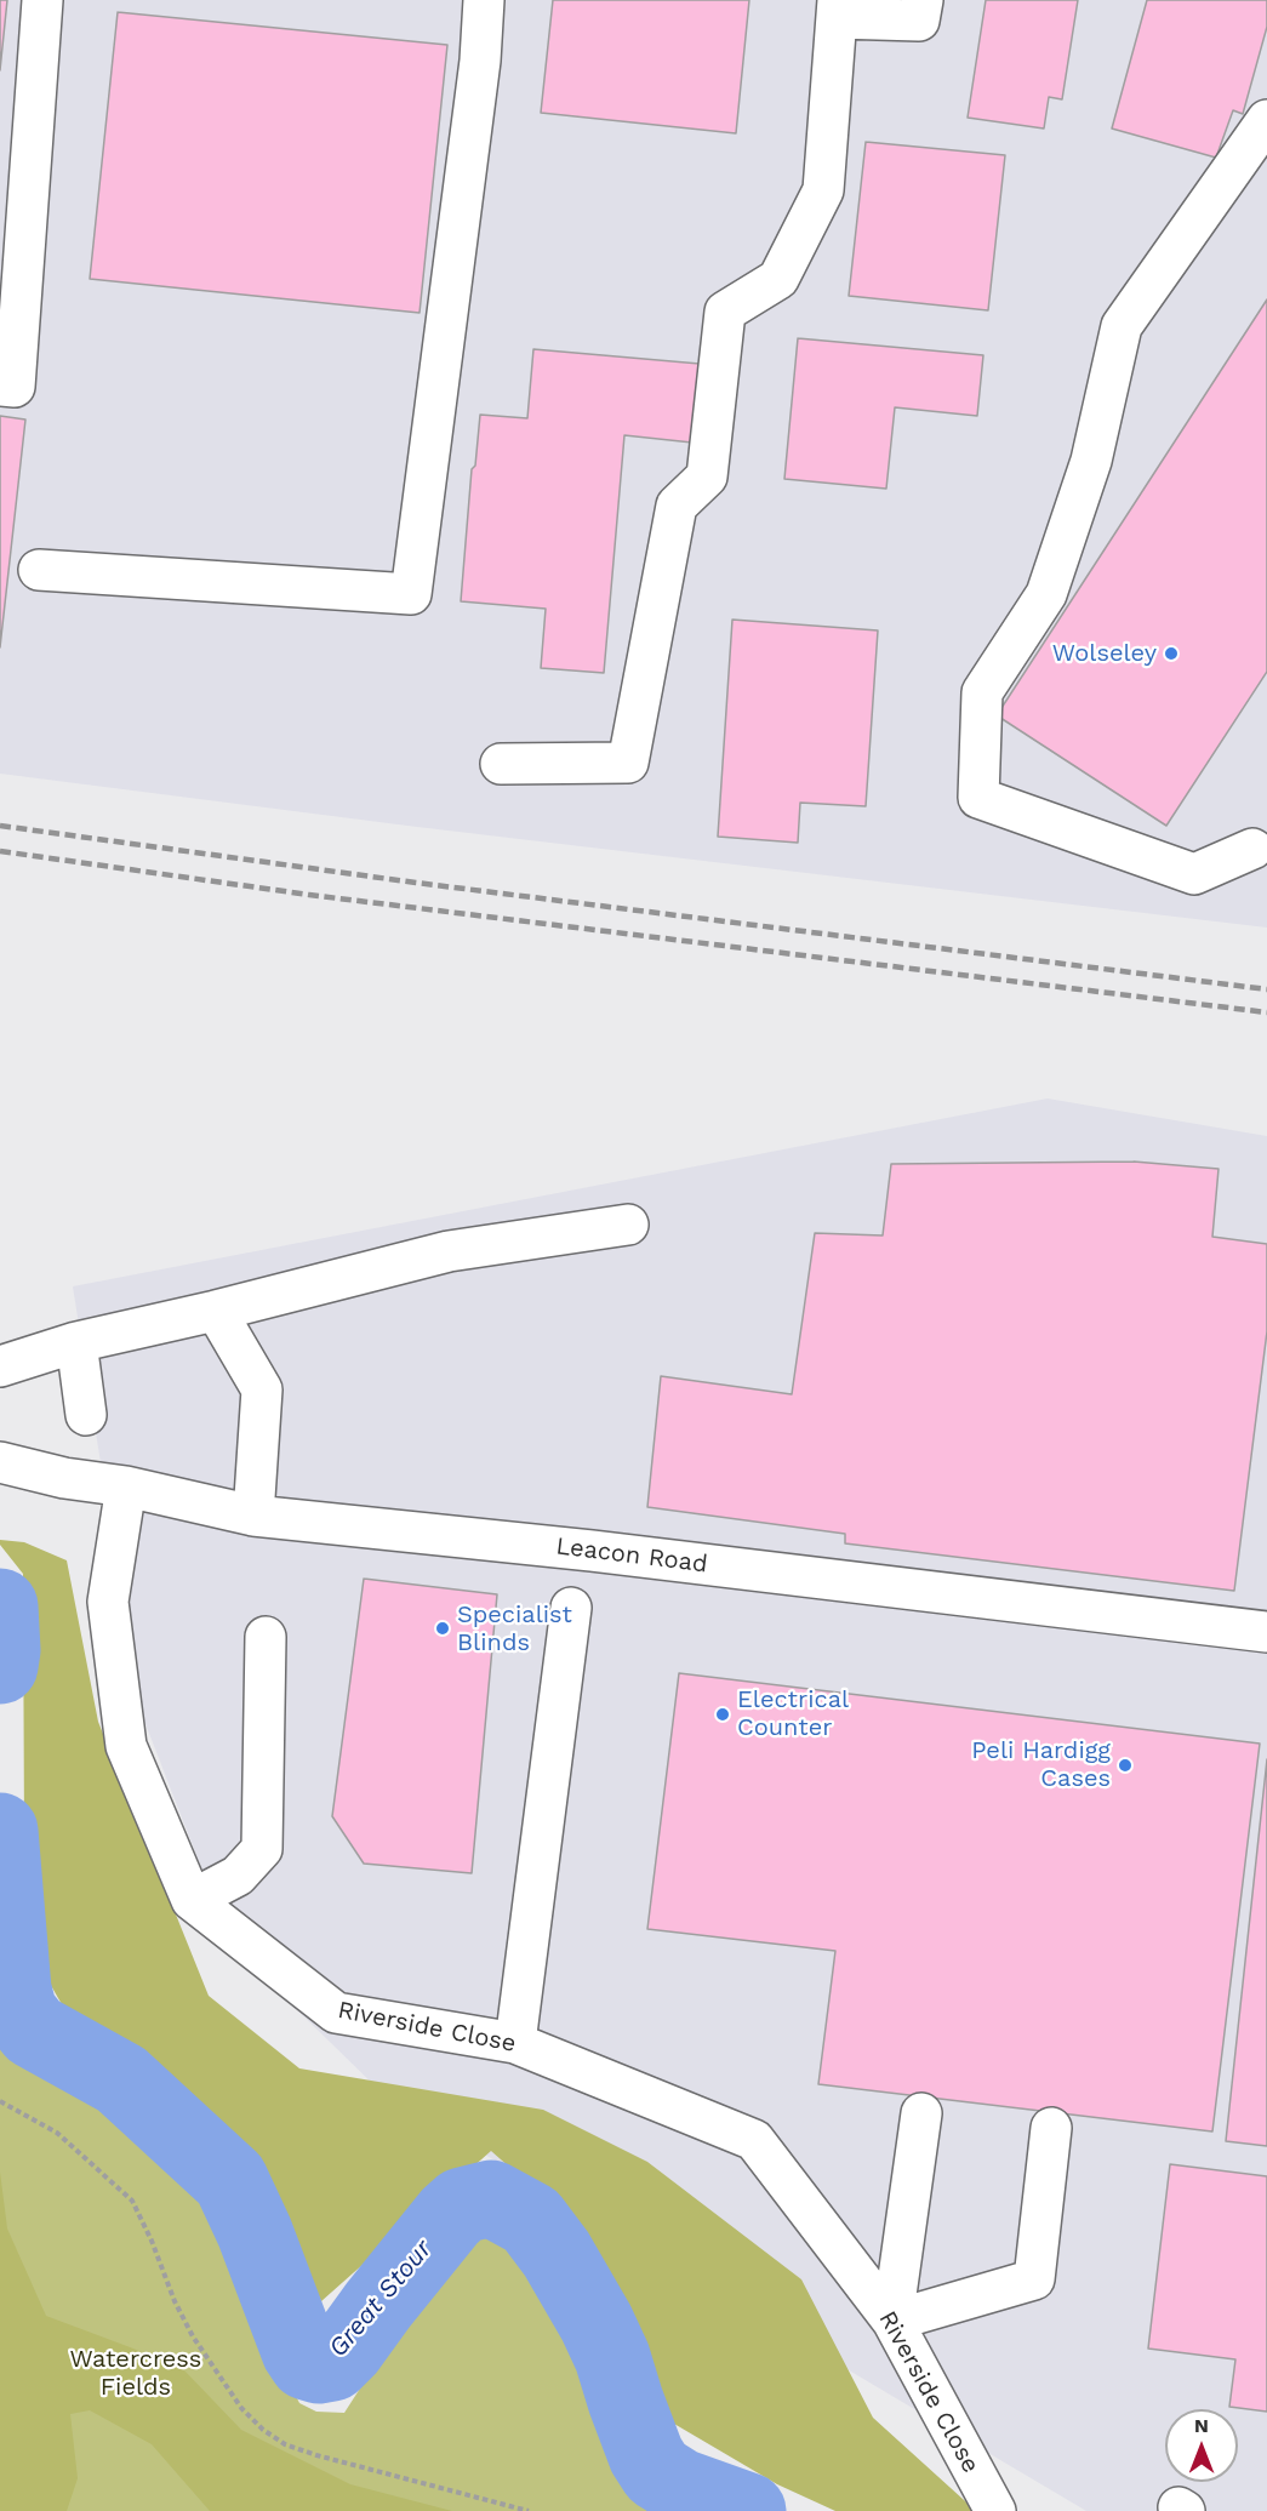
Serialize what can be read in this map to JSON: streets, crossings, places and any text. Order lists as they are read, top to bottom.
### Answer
{
  "streets": {
    "street": ["Leacon Road", "Riverside Close"]
  },
  "crossings": [
    ["Leacon Road", "Riverside Close"]
  ],
  "water": ["Great Stour"],
  "parks": ["Watercress Fields"],
  "places": [
    "Wolseley",
    "Specialist Blinds",
    "Electrical Counter",
    "Peli Hardigg Cases"
  ],
  "north": "top"
}
